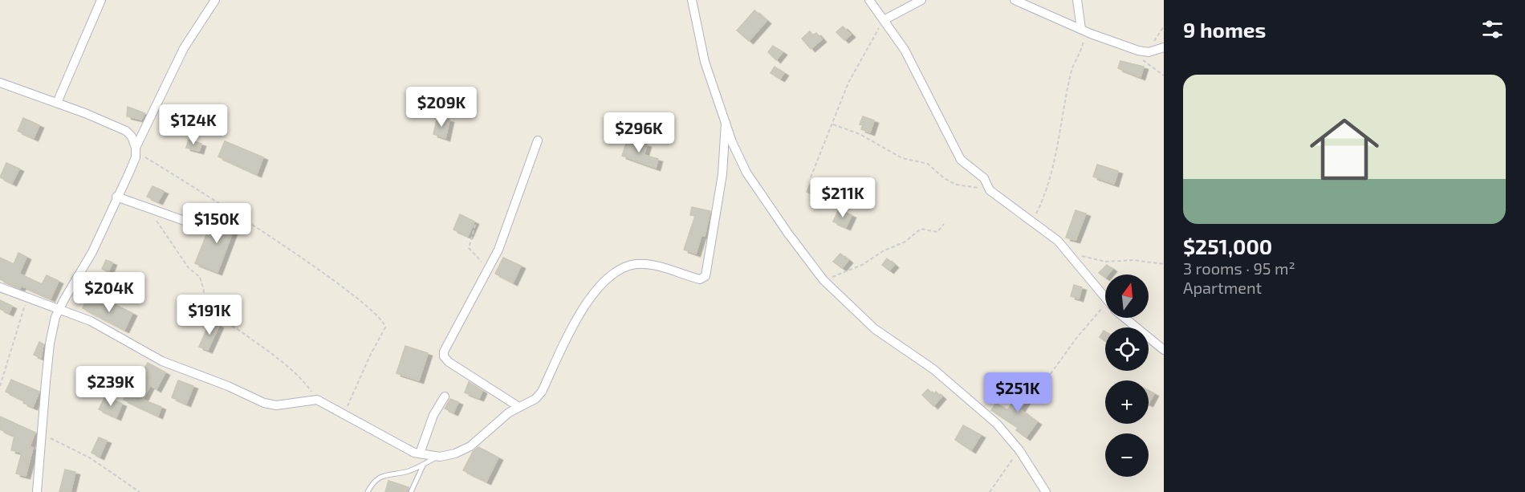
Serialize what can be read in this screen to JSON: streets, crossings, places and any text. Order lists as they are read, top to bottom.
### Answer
{
  "north": "top",
  "page": {
    "heading": "9 homes",
    "list": [
      {
        "name": "$251,000",
        "note": "3 rooms · 95 m² · Apartment"
      }
    ],
    "price": [
      "$209K",
      "$124K",
      "$296K",
      "$211K",
      "$150K",
      "$204K",
      "$191K",
      "$239K",
      "$251K"
    ],
    "map_buttons": ["+", "−"]
  }
}
